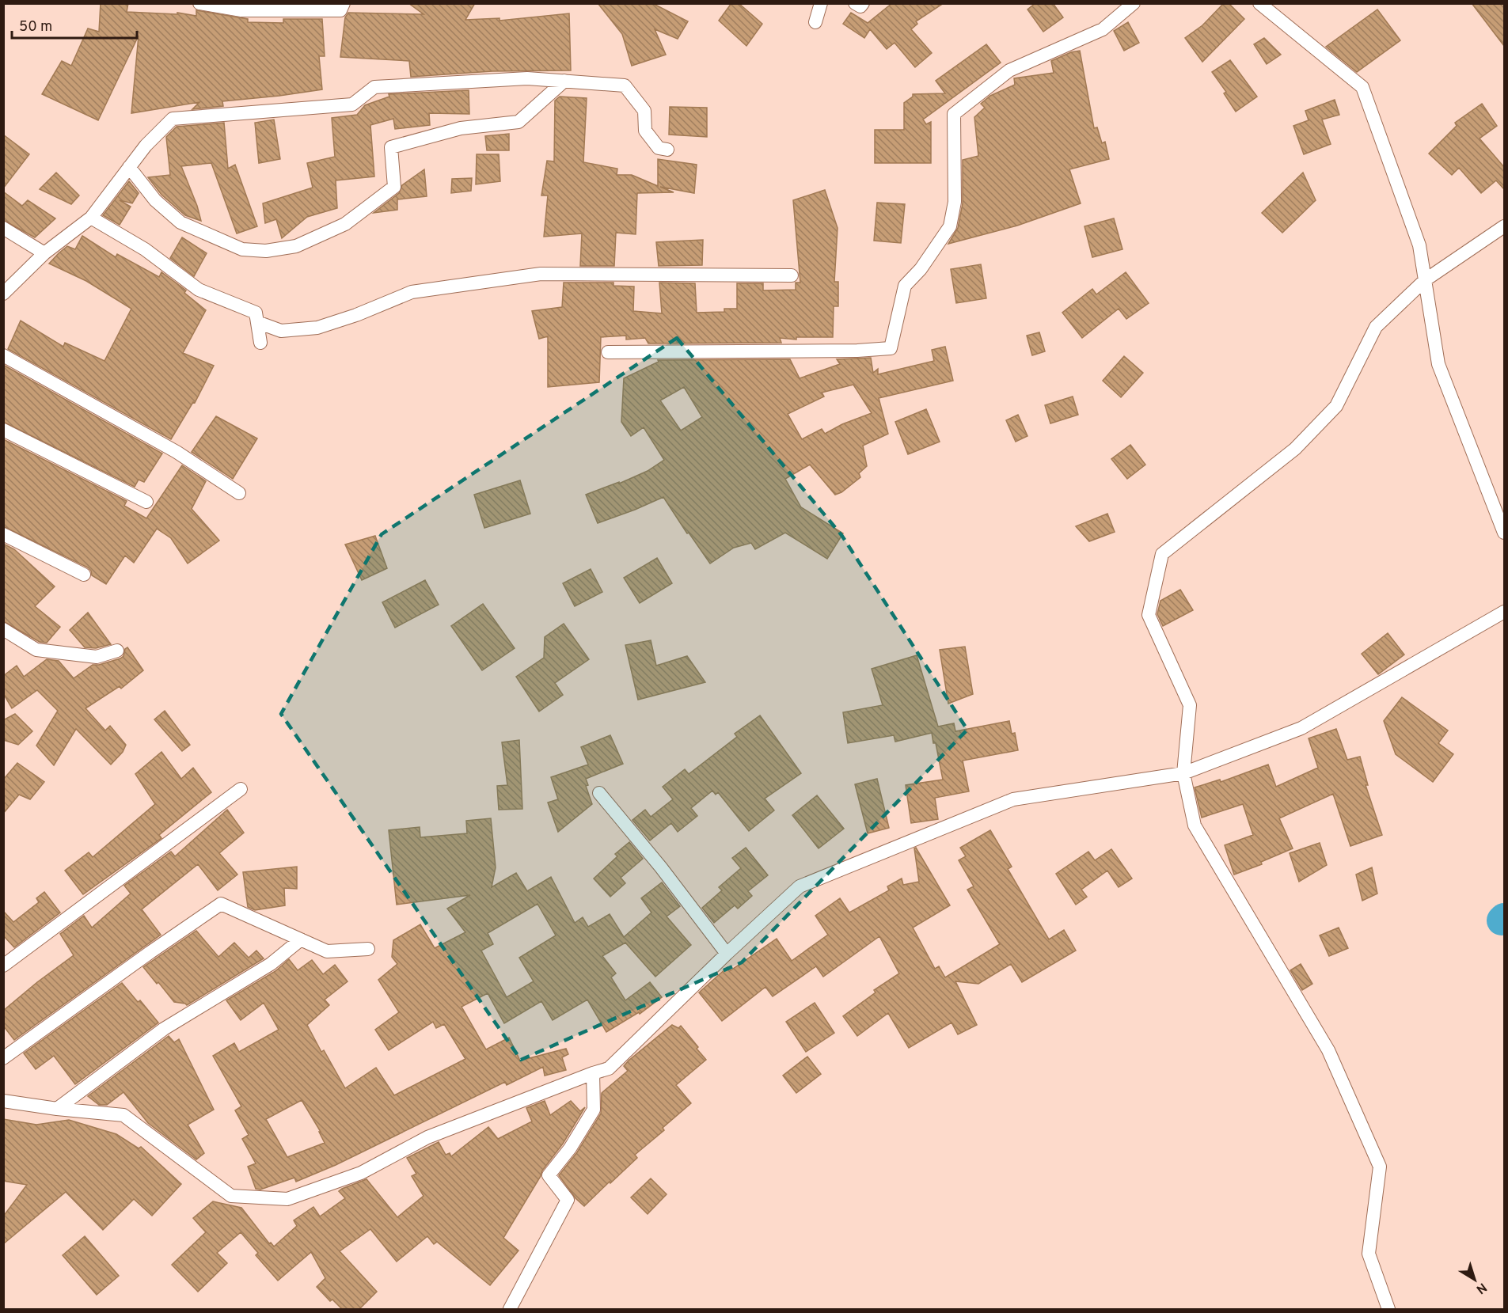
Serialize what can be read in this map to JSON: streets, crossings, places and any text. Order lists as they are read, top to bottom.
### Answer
{
  "scale_bar": "50 m",
  "north": "bottom right"
}
